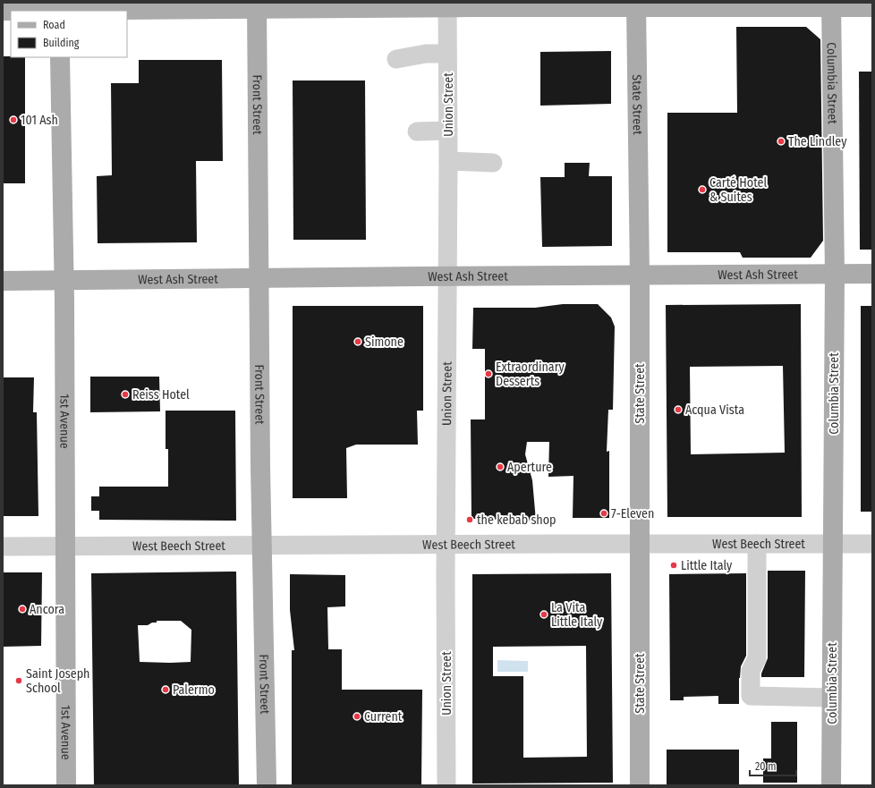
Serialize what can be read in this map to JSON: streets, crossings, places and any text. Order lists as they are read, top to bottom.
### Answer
{
  "streets": {
    "main road": [
      "Columbia Street",
      "Front Street",
      "State Street",
      "West Ash Street",
      "1st Avenue"
    ],
    "street": ["Union Street", "West Beech Street"]
  },
  "crossings": [
    ["Columbia Street", "West Ash Street"],
    ["Columbia Street", "West Beech Street"],
    ["Front Street", "West Ash Street"],
    ["Front Street", "West Beech Street"],
    ["Union Street", "West Ash Street"],
    ["Union Street", "West Beech Street"],
    ["State Street", "West Ash Street"],
    ["State Street", "West Beech Street"],
    ["West Ash Street", "1st Avenue"],
    ["1st Avenue", "West Beech Street"]
  ],
  "places": [
    "101 Ash",
    "The Lindley",
    "Carté Hotel & Suites",
    "Simone",
    "Extraordinary Desserts",
    "Reiss Hotel",
    "Acqua Vista",
    "Aperture",
    "7-Eleven",
    "the kebab shop",
    "Little Italy",
    "Ancora",
    "La Vita Little Italy",
    "Saint Joseph School",
    "Palermo",
    "Current"
  ],
  "legend": ["Road", "Building"],
  "scale_bar": "20 m"
}
